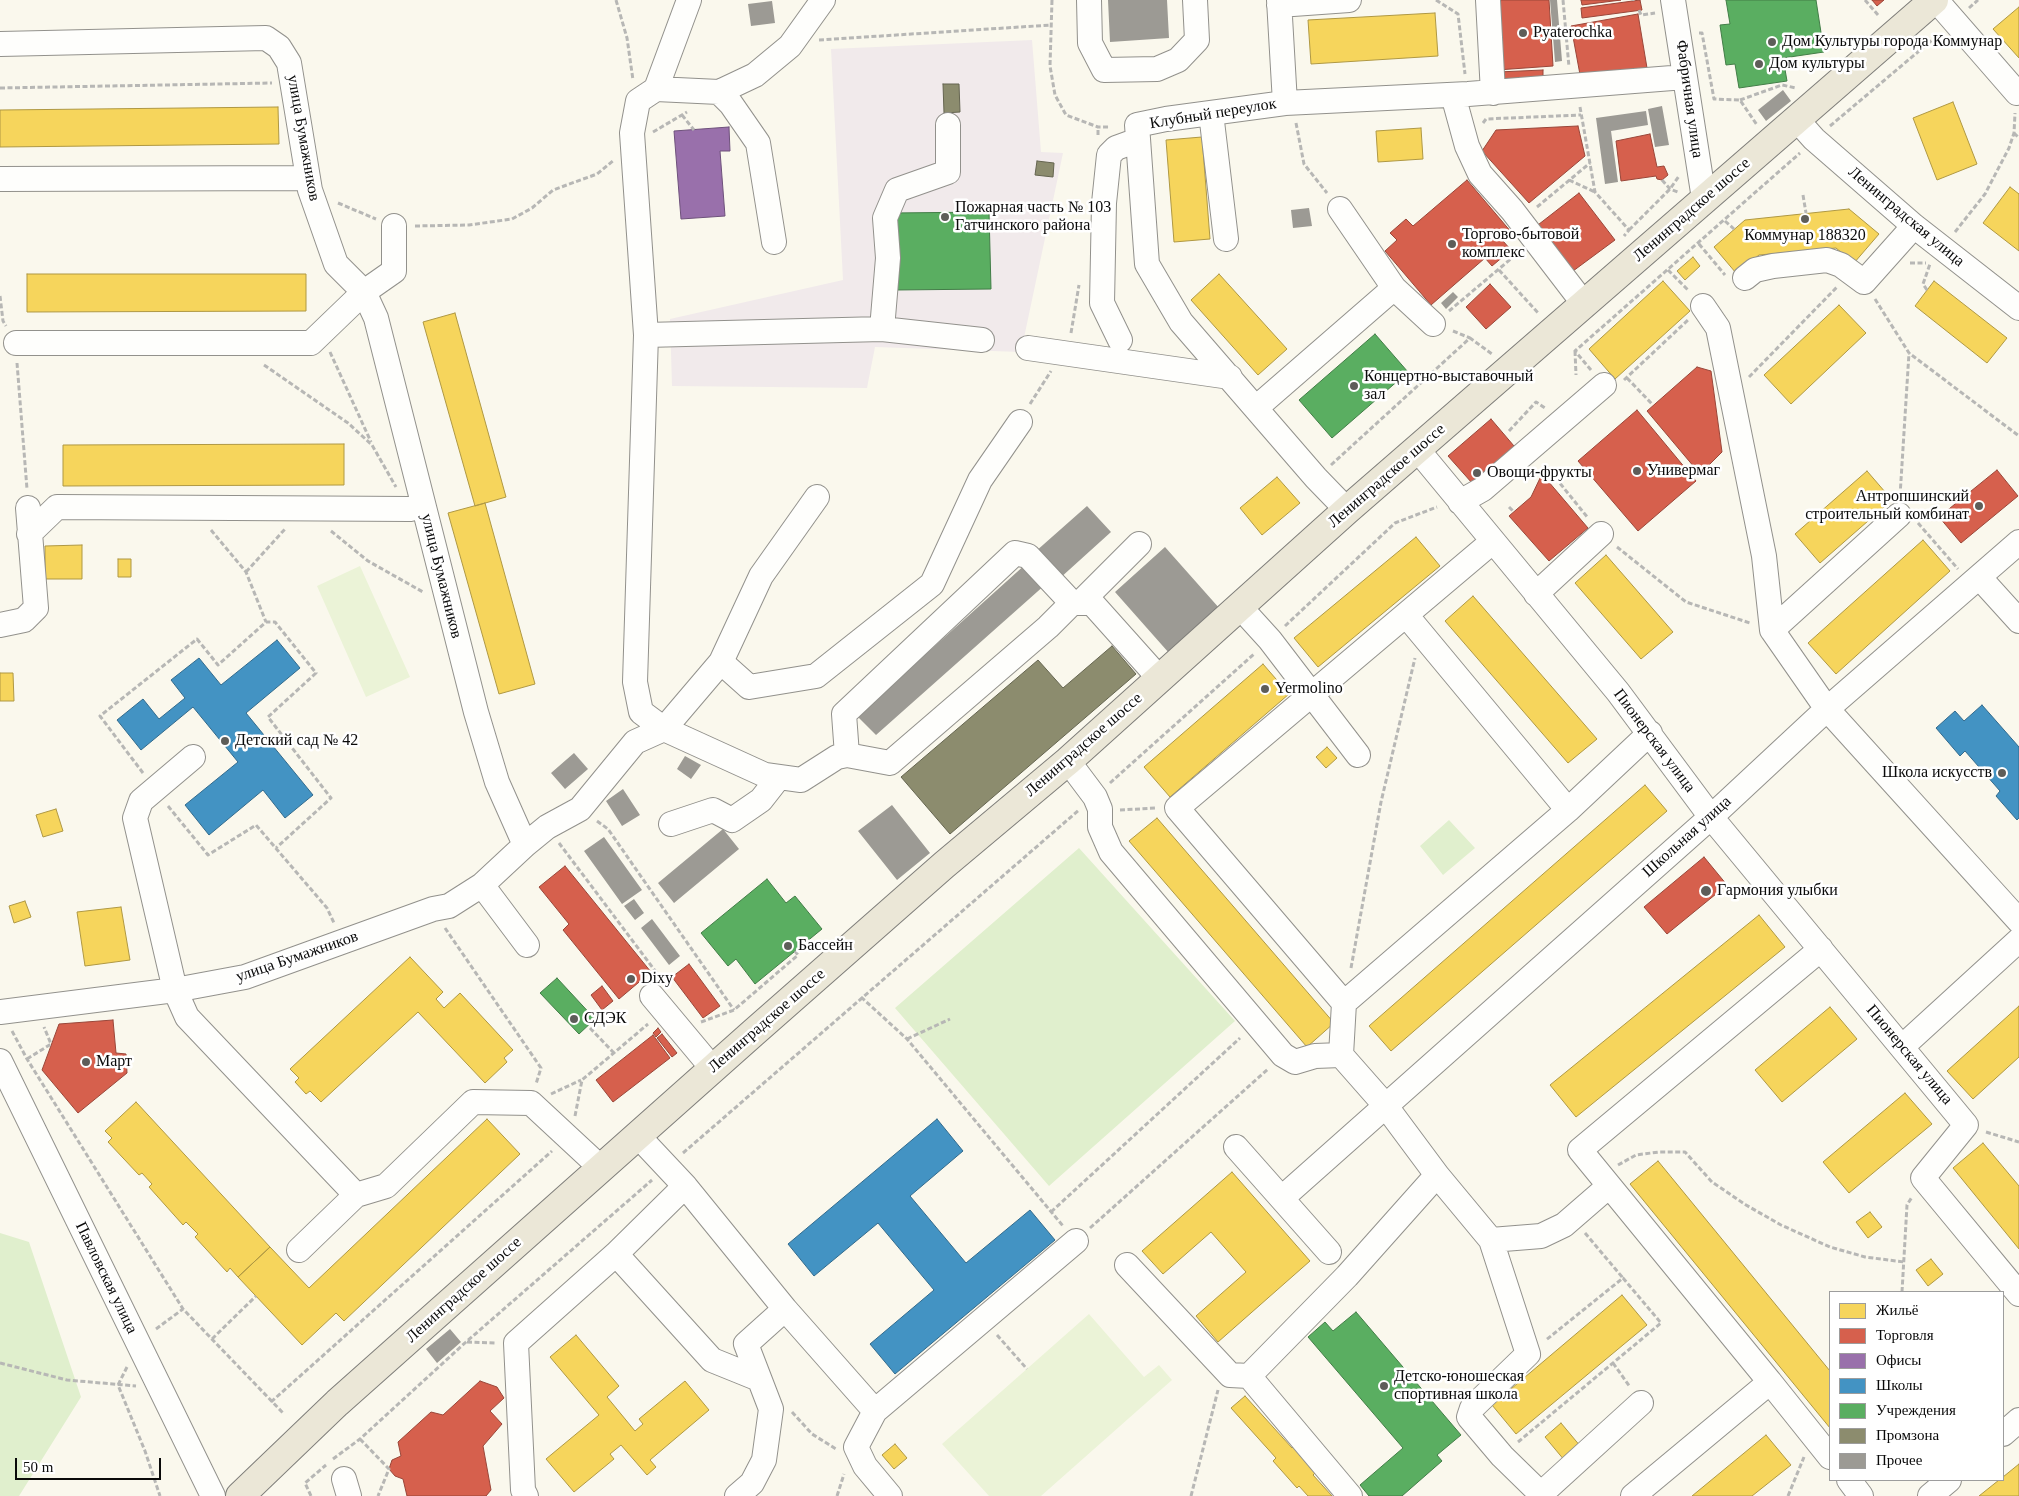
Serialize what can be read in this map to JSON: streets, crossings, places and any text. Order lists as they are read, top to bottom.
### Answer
{
  "streets": {
    "main road": ["Ленинградское шоссе"],
    "street": [
      "Фабричная улица",
      "Клубный переулок",
      "улица Бумажников",
      "Ленинградская улица",
      "Пионерская улица",
      "Школьная улица",
      "Павловская улица"
    ]
  },
  "crossings": [
    ["Фабричная улица", "Клубный переулок"],
    ["Фабричная улица", "Ленинградское шоссе"],
    ["Клубный переулок", "Ленинградское шоссе"],
    ["Ленинградское шоссе", "Ленинградская улица"],
    ["Ленинградское шоссе", "Пионерская улица"],
    ["Пионерская улица", "Школьная улица"]
  ],
  "places": [
    "Pyaterochka",
    "Дом Культуры города Коммунар",
    "Дом культуры",
    "Пожарная часть № 103 Гатчинского района",
    "Коммунар 188320",
    "Торгово-бытовой комплекс",
    "Концертно-выставочный зал",
    "Универмаг",
    "Овощи-фрукты",
    "Антропшинский строительный комбинат",
    "Yermolino",
    "Детский сад № 42",
    "Школа искусств",
    "Гармония улыбки",
    "Бассейн",
    "Dixy",
    "СДЭК",
    "Март",
    "Детско-юношеская спортивная школа"
  ],
  "legend": [
    "Жильё",
    "Торговля",
    "Офисы",
    "Школы",
    "Учреждения",
    "Промзона",
    "Прочее"
  ],
  "scale_bar": "50 m"
}
